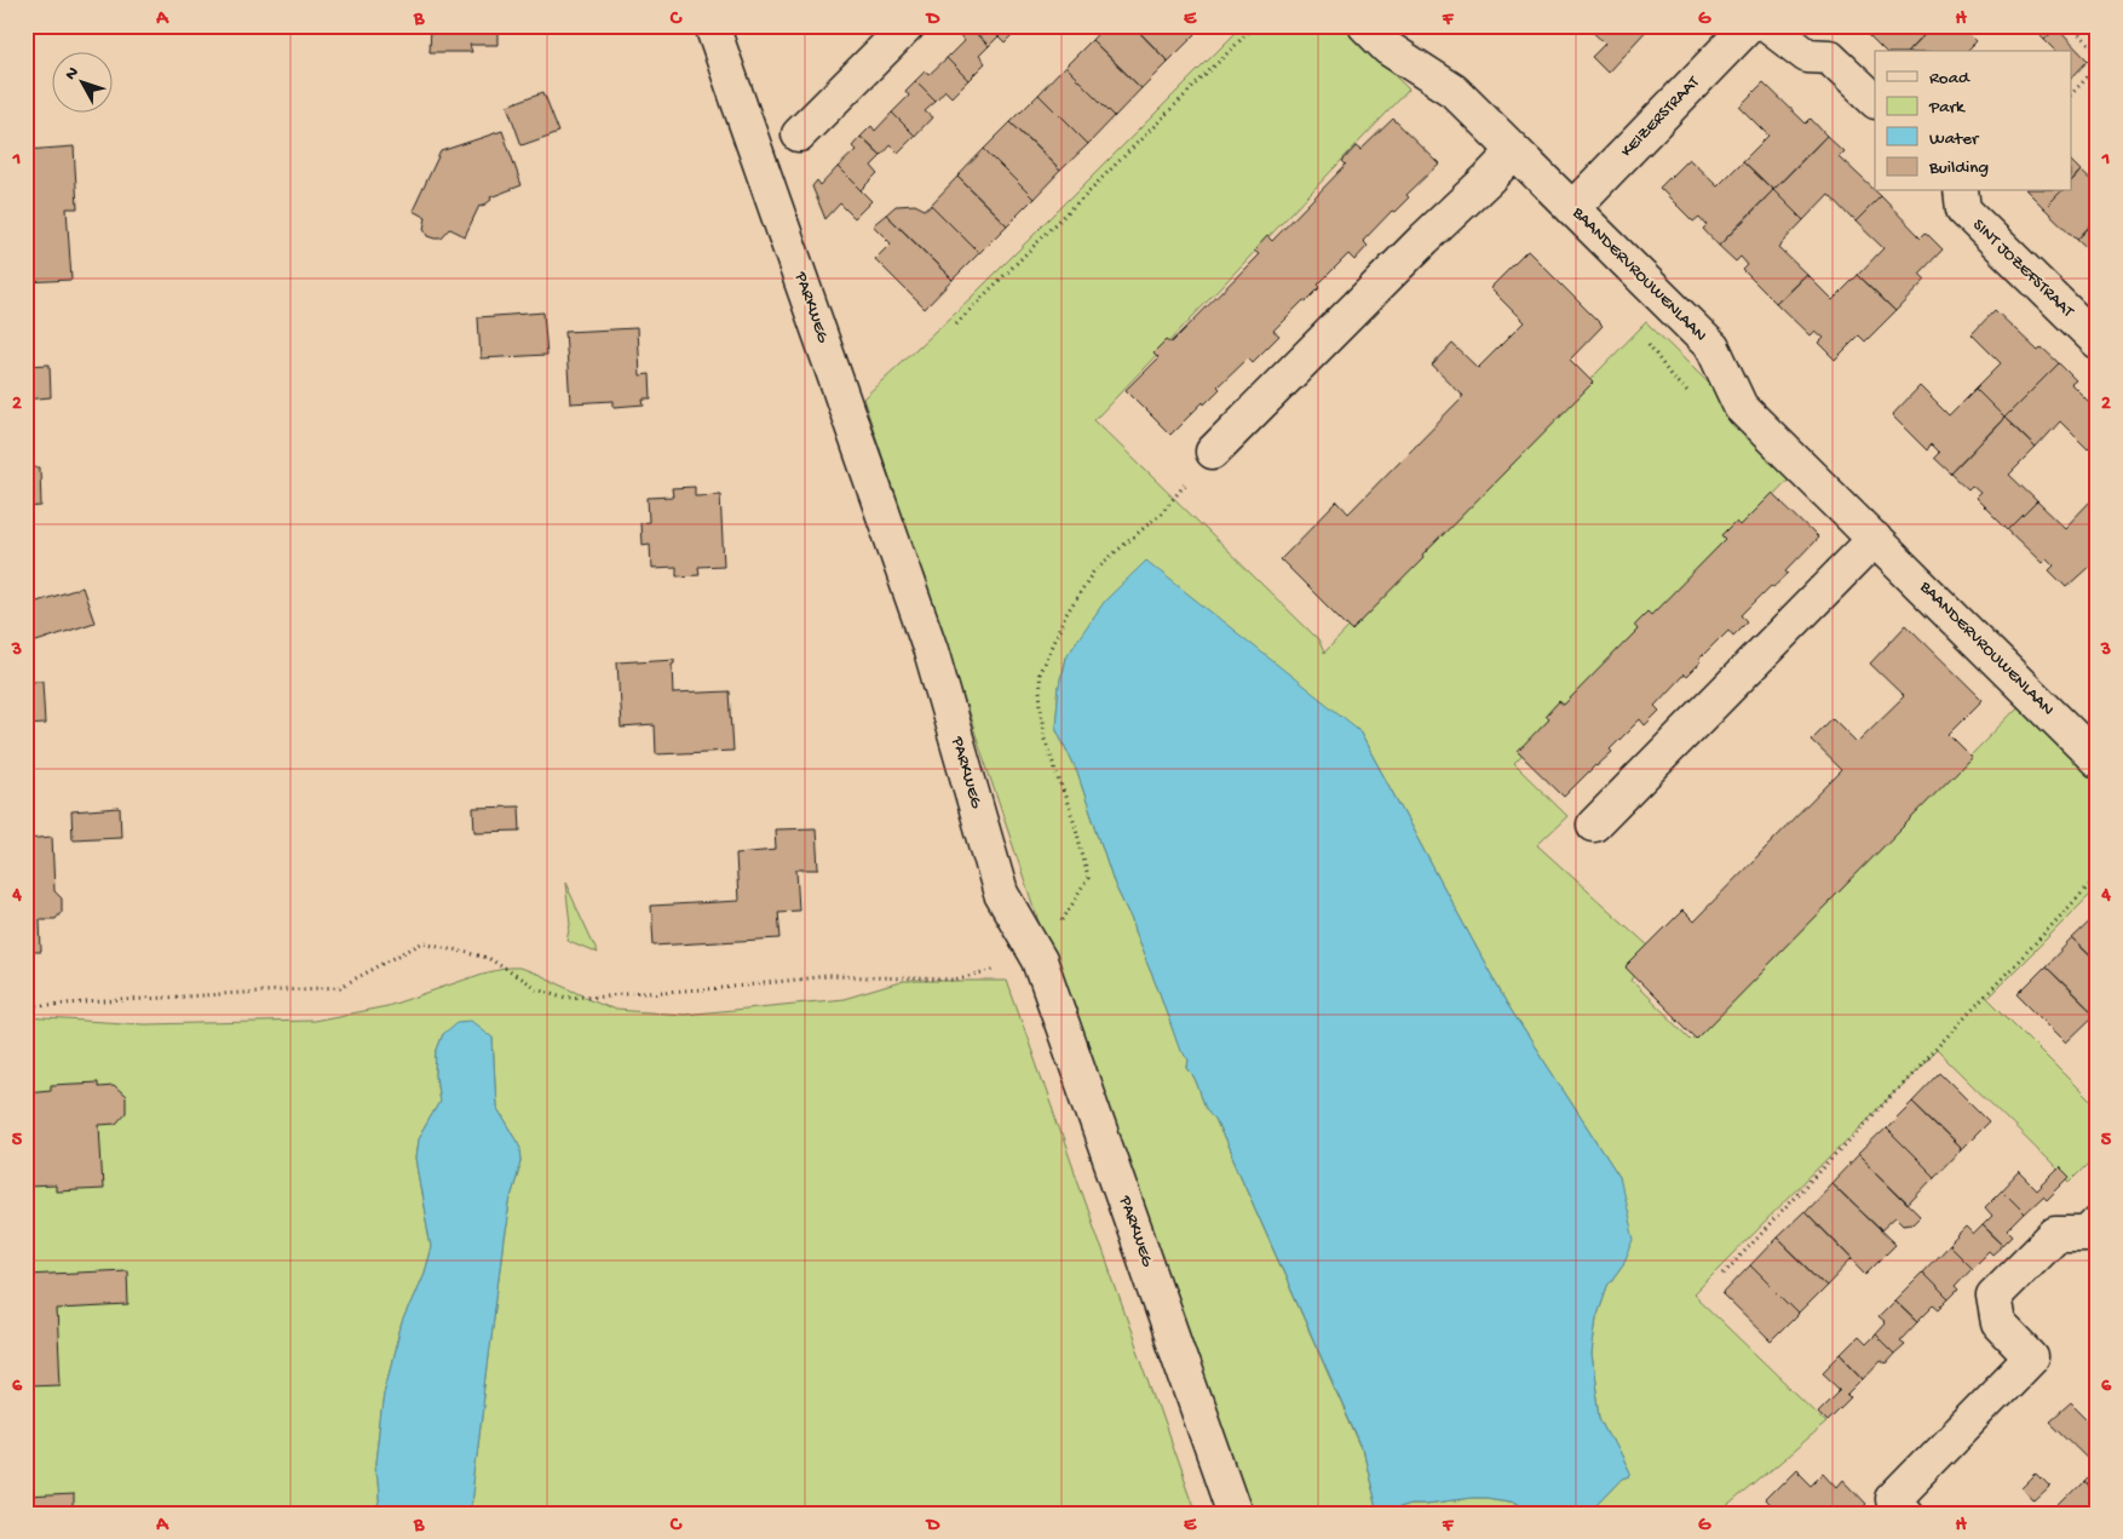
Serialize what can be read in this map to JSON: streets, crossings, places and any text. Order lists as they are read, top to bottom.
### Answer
{
  "streets": {
    "street": [
      "KEIZERSTRAAT",
      "SINT JOZEFSTRAAT",
      "BAANDERVROUWENLAAN",
      "PARKWEG"
    ]
  },
  "crossings": [
    ["KEIZERSTRAAT", "BAANDERVROUWENLAAN"]
  ],
  "legend": [
    "Road",
    "Park",
    "Water",
    "Building"
  ],
  "north": "top left",
  "grid": {
    "columns": [
      "A",
      "B",
      "C",
      "D",
      "E",
      "F",
      "G",
      "H"
    ],
    "rows": [
      "1",
      "2",
      "3",
      "4",
      "5",
      "6"
    ]
  }
}
